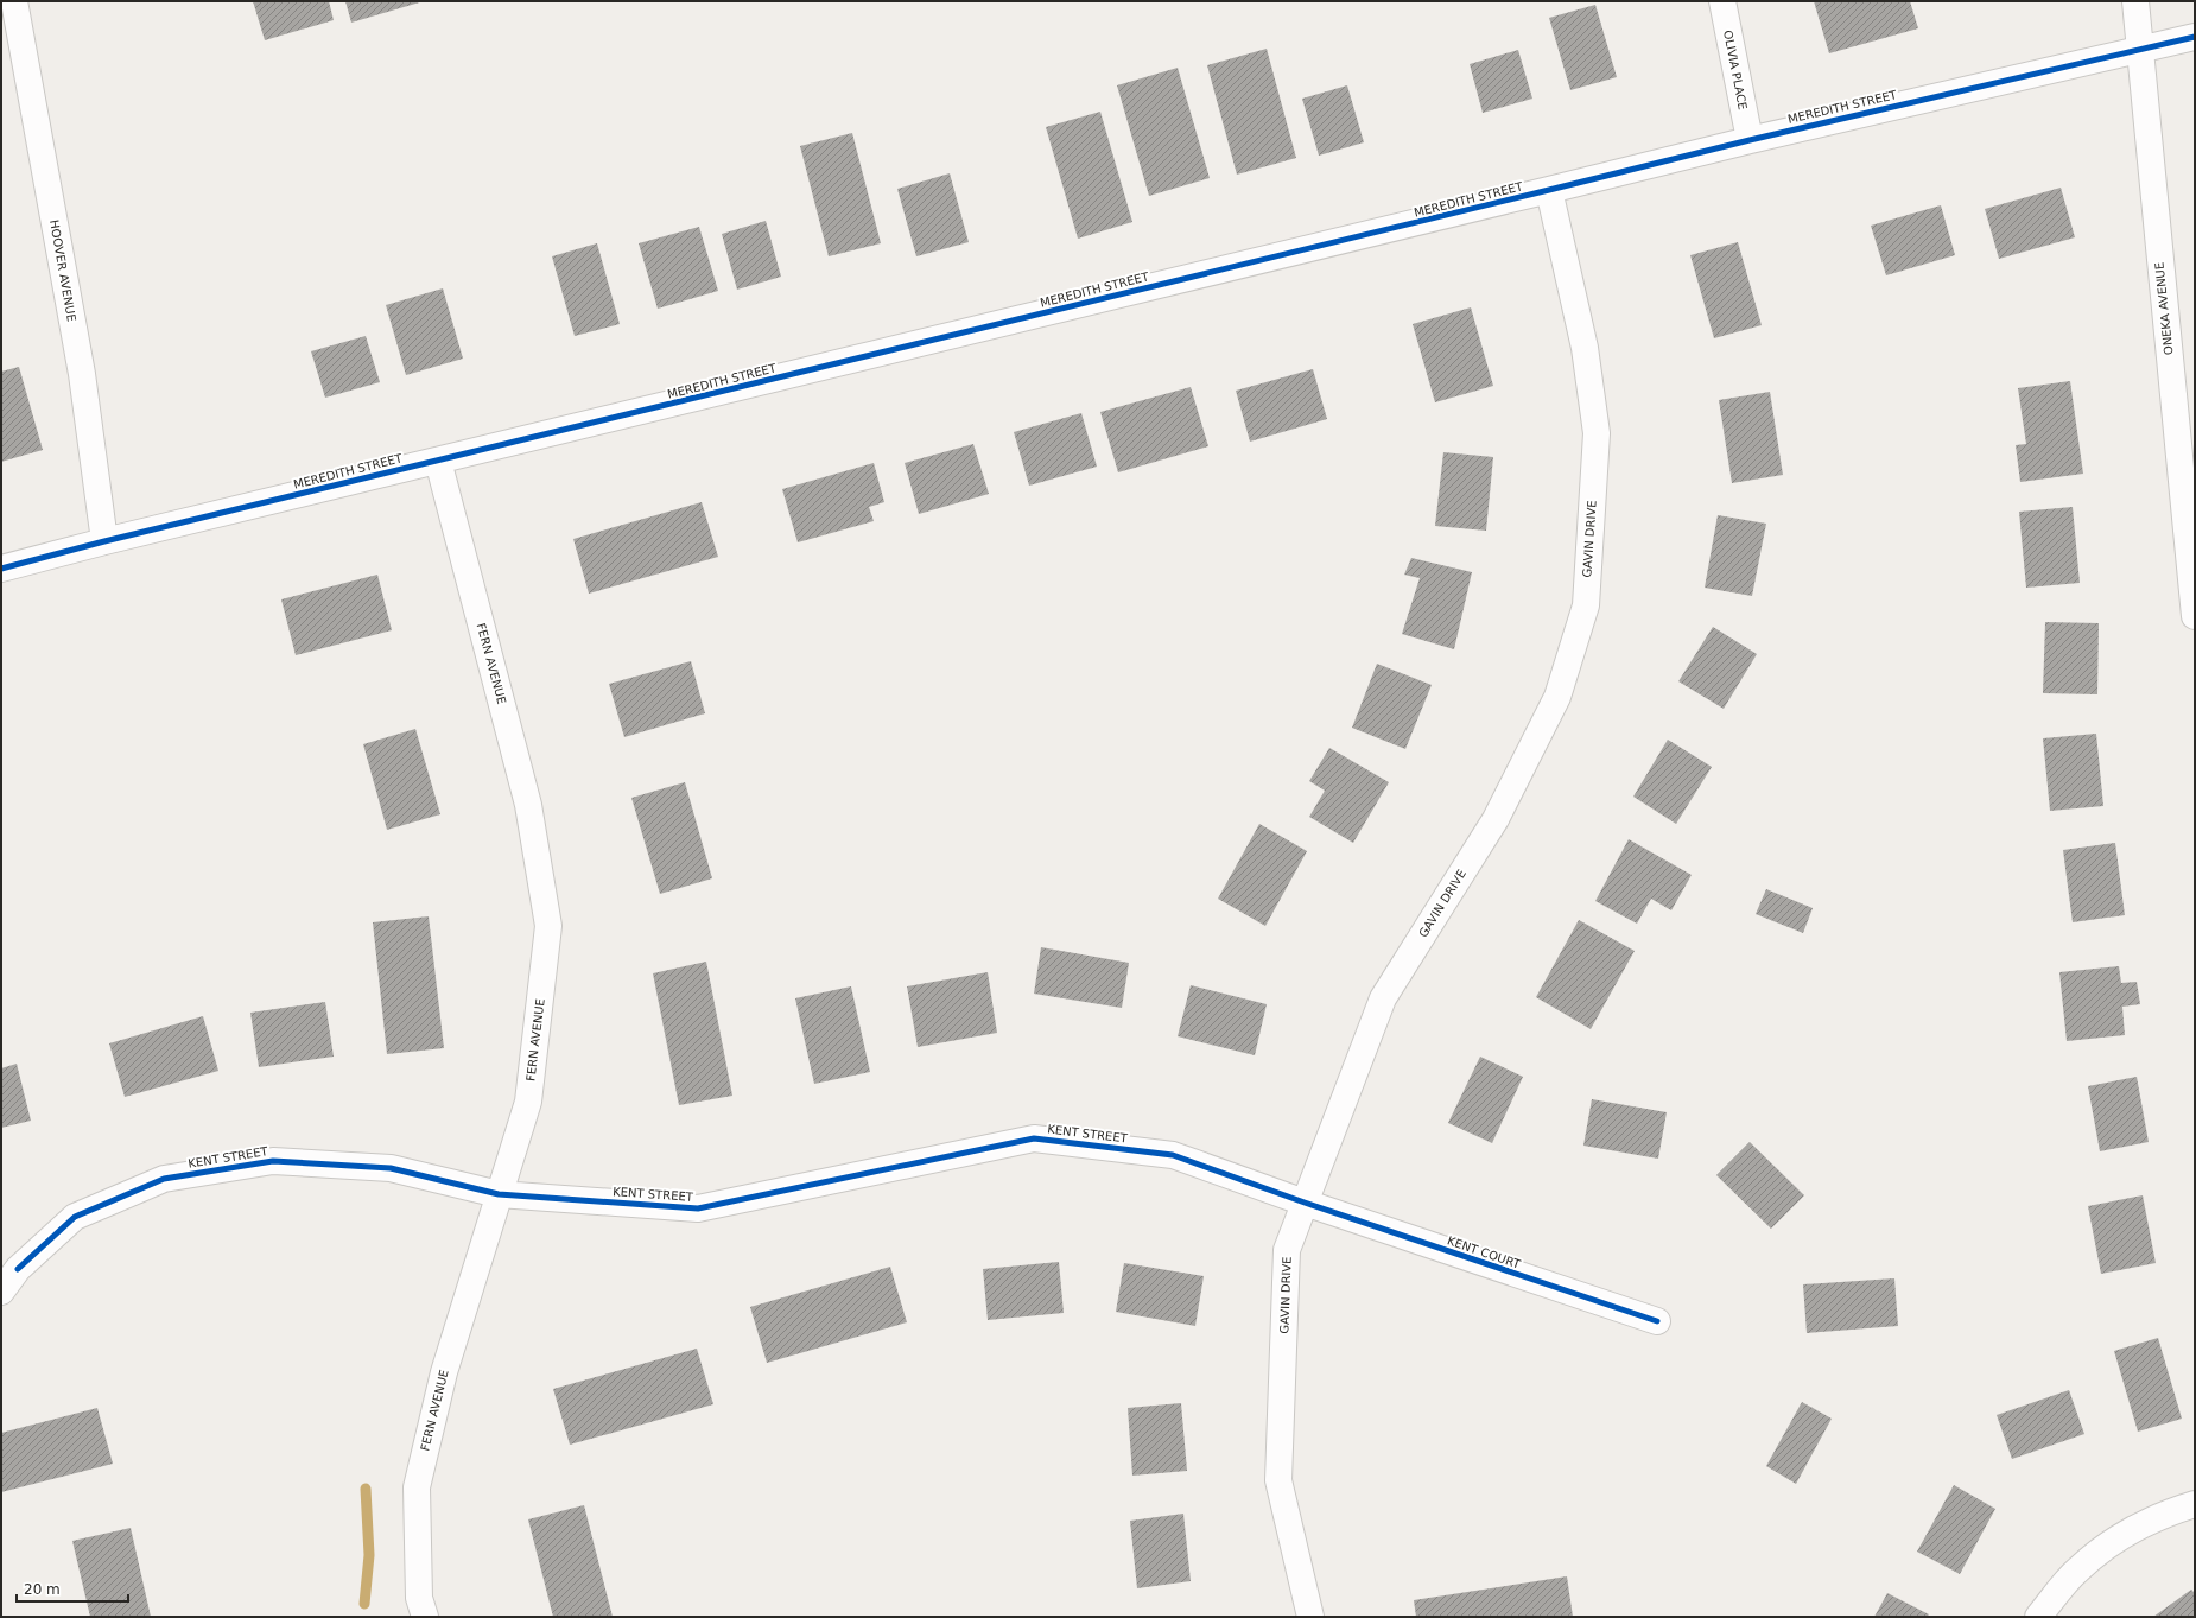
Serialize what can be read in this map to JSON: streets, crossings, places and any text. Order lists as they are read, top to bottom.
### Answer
{
  "streets": {
    "street": [
      "OLIVIA PLACE",
      "MEREDITH STREET",
      "HOOVER AVENUE",
      "ONEKA AVENUE",
      "GAVIN DRIVE",
      "FERN AVENUE",
      "KENT STREET",
      "KENT COURT"
    ]
  },
  "crossings": [
    ["OLIVIA PLACE", "MEREDITH STREET"],
    ["MEREDITH STREET", "HOOVER AVENUE"],
    ["MEREDITH STREET", "ONEKA AVENUE"],
    ["MEREDITH STREET", "GAVIN DRIVE"],
    ["MEREDITH STREET", "FERN AVENUE"],
    ["GAVIN DRIVE", "KENT STREET"],
    ["GAVIN DRIVE", "KENT COURT"],
    ["FERN AVENUE", "KENT STREET"],
    ["KENT STREET", "KENT COURT"]
  ],
  "scale_bar": "20 m"
}
